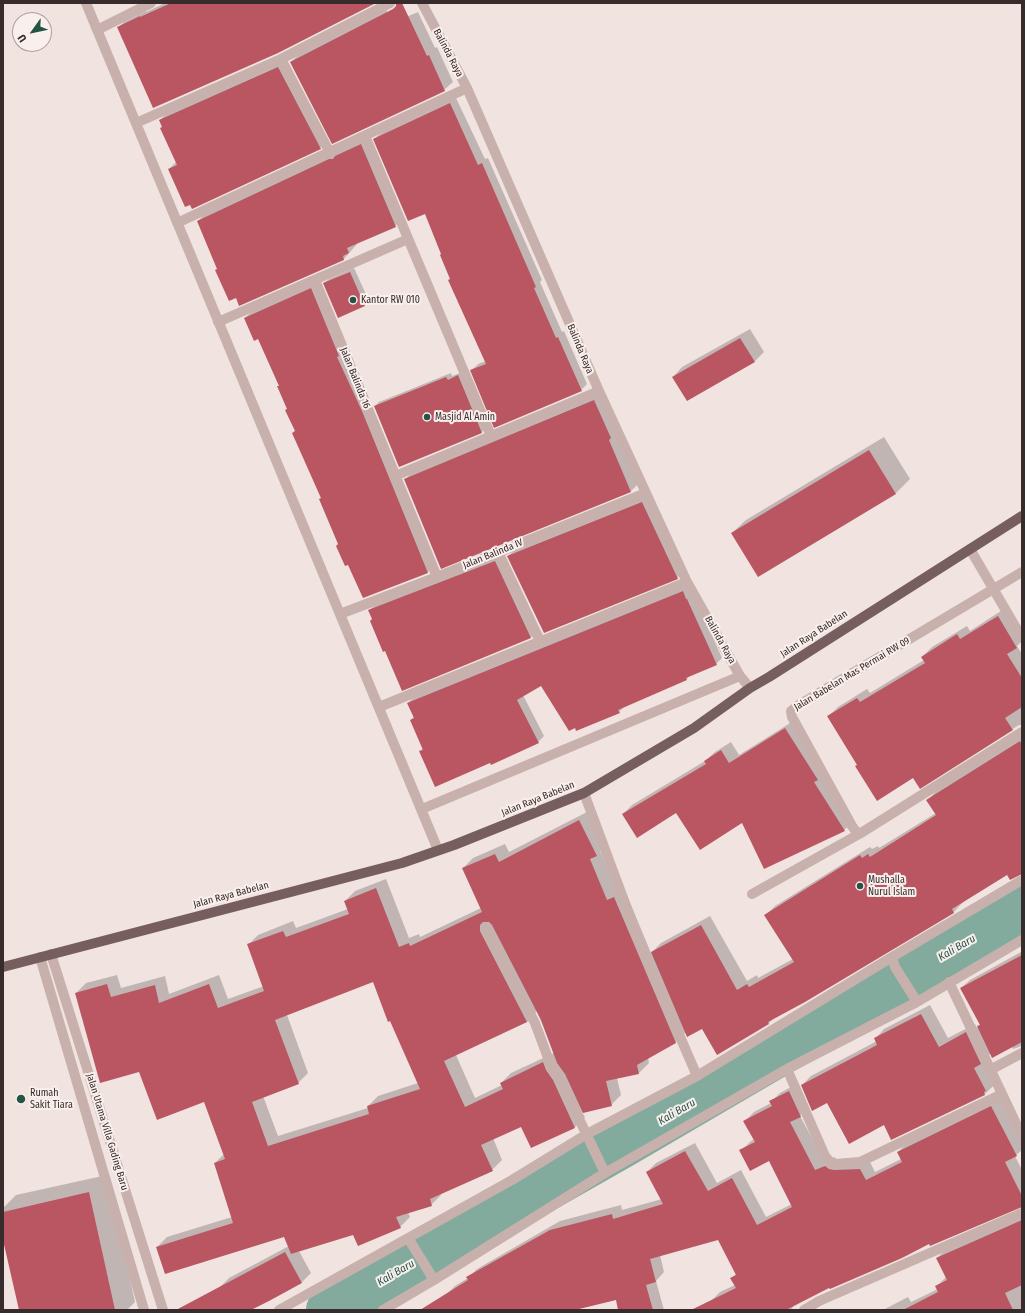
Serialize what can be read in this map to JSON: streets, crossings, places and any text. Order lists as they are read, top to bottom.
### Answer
{
  "streets": {
    "main road": ["Jalan Raya Babelan"],
    "street": [
      "Balinda Raya",
      "Jalan Balinda 16",
      "Jalan Balinda IV",
      "Jalan Babelan Mas Permai RW 09",
      "Jalan Utama Villa Gading Baru"
    ]
  },
  "crossings": [
    ["Balinda Raya", "Jalan Balinda IV"],
    ["Balinda Raya", "Jalan Raya Babelan"],
    ["Jalan Balinda 16", "Jalan Balinda IV"],
    ["Jalan Raya Babelan", "Jalan Utama Villa Gading Baru"]
  ],
  "water": ["Kali Baru"],
  "places": [
    "Kantor RW 010",
    "Masjid Al Amin",
    "Mushalla Nurul Islam",
    "Rumah Sakit Tiara"
  ],
  "north": "bottom left"
}
